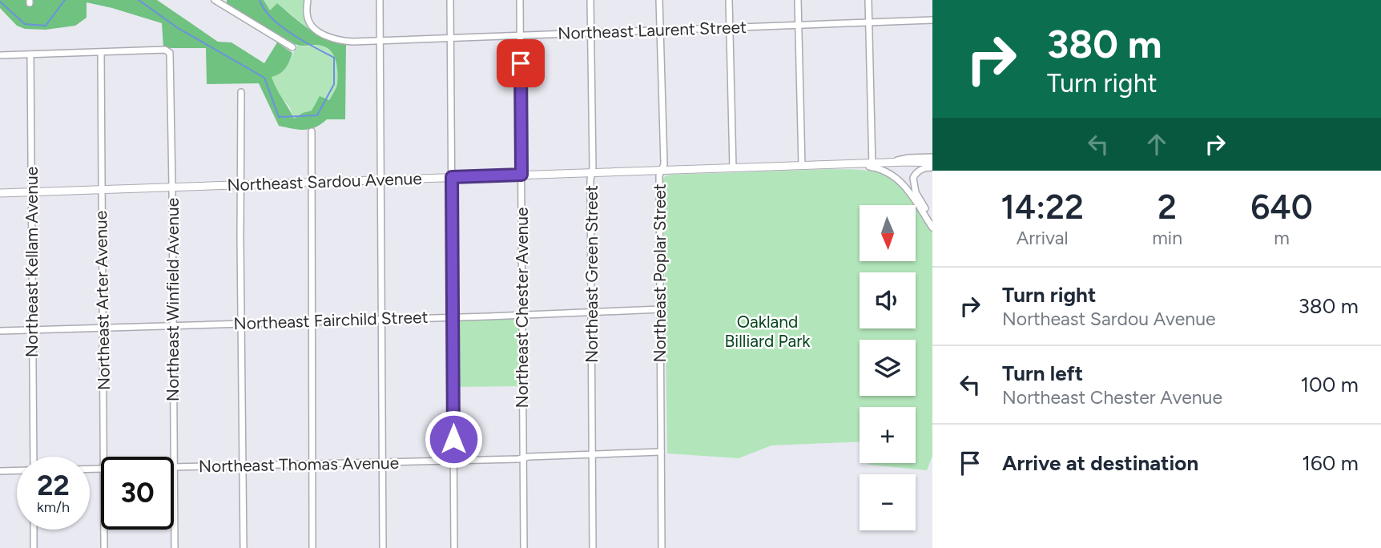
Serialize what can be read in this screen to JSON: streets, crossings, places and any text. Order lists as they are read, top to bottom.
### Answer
{
  "streets": {
    "main road": ["Northeast Sardou Avenue"],
    "street": [
      "Northeast Laurent Street",
      "Northeast Kellam Avenue",
      "Northeast Poplar Street",
      "Northeast Green Street",
      "Northeast Winfield Avenue",
      "Northeast Arter Avenue",
      "Northeast Chester Avenue",
      "Northeast Fairchild Street",
      "Northeast Thomas Avenue"
    ]
  },
  "crossings": [
    ["Northeast Laurent Street", "Northeast Poplar Street"],
    ["Northeast Laurent Street", "Northeast Green Street"],
    ["Northeast Laurent Street", "Northeast Chester Avenue"],
    ["Northeast Sardou Avenue", "Northeast Kellam Avenue"],
    ["Northeast Sardou Avenue", "Northeast Poplar Street"],
    ["Northeast Sardou Avenue", "Northeast Green Street"],
    ["Northeast Sardou Avenue", "Northeast Winfield Avenue"],
    ["Northeast Sardou Avenue", "Northeast Arter Avenue"],
    ["Northeast Sardou Avenue", "Northeast Chester Avenue"],
    ["Northeast Kellam Avenue", "Northeast Fairchild Street"],
    ["Northeast Poplar Street", "Northeast Fairchild Street"],
    ["Northeast Poplar Street", "Northeast Thomas Avenue"],
    ["Northeast Green Street", "Northeast Fairchild Street"],
    ["Northeast Green Street", "Northeast Thomas Avenue"],
    ["Northeast Winfield Avenue", "Northeast Arter Avenue"],
    ["Northeast Winfield Avenue", "Northeast Fairchild Street"],
    ["Northeast Winfield Avenue", "Northeast Thomas Avenue"],
    ["Northeast Arter Avenue", "Northeast Fairchild Street"],
    ["Northeast Chester Avenue", "Northeast Fairchild Street"],
    ["Northeast Chester Avenue", "Northeast Thomas Avenue"]
  ],
  "parks": ["Oakland Billiard Park"],
  "north": "bottom",
  "page": {
    "turn": ["380 m", "Turn right"],
    "eta": [
      "14:22",
      "Arrival",
      "2",
      "min",
      "640",
      "m"
    ],
    "map_buttons": ["+", "−"],
    "list": [
      {
        "name": "Turn right",
        "note": "Northeast Sardou Avenue",
        "value": "380 m"
      },
      {
        "name": "Turn left",
        "note": "Northeast Chester Avenue",
        "value": "100 m"
      },
      {
        "name": "Arrive at destination",
        "value": "160 m"
      }
    ],
    "speed": "22 km/h",
    "limit": "30"
  }
}
